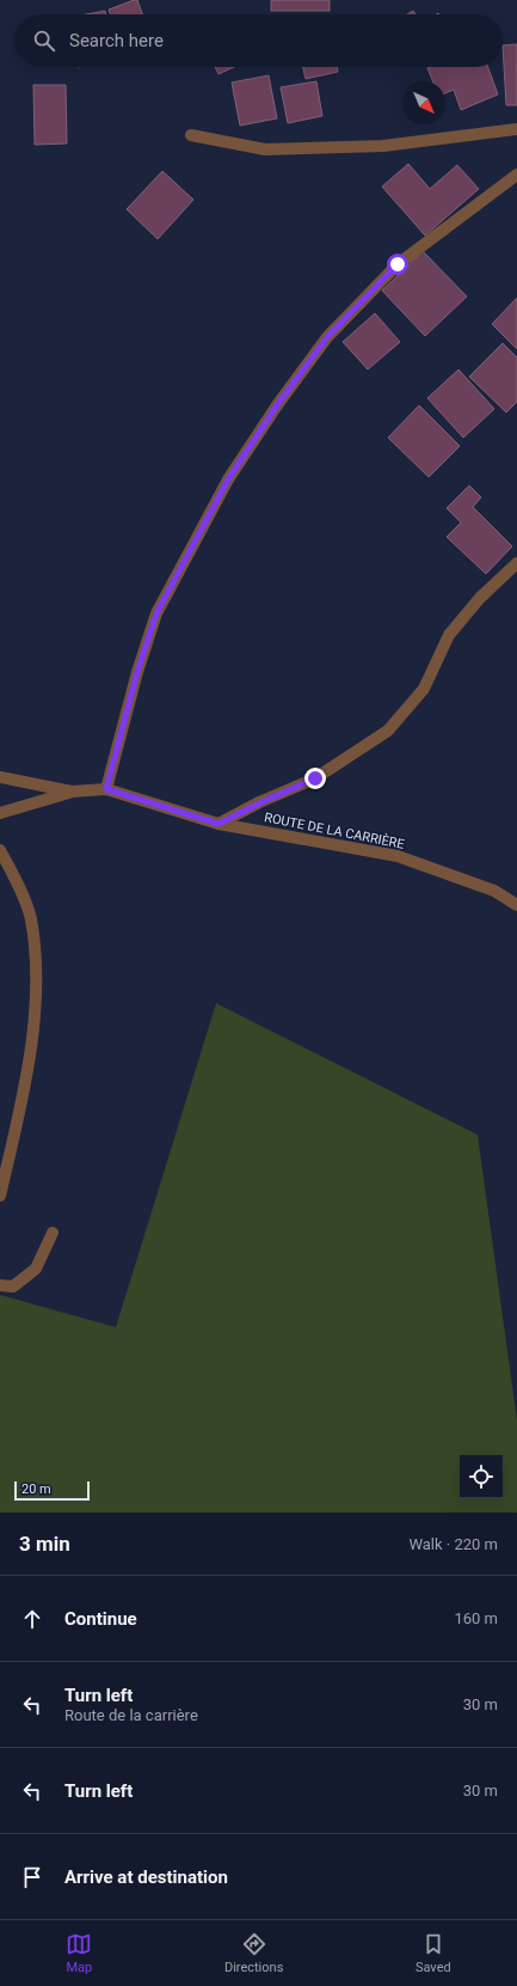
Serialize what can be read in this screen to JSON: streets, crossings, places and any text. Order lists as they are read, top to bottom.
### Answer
{
  "streets": {
    "street": ["ROUTE DE LA CARRIÈRE"]
  },
  "scale_bar": "20 m",
  "north": "bottom right",
  "page": {
    "search": "Search here",
    "scale": "20 m",
    "heading": ["3 min", "Walk · 220 m"],
    "list": [
      ["Continue", "160 m"],
      ["Turn left", "Route de la carrière", "30 m"],
      ["Turn left", "30 m"],
      "Arrive at destination"
    ],
    "nav": ["Map", "Directions", "Saved"]
  }
}
